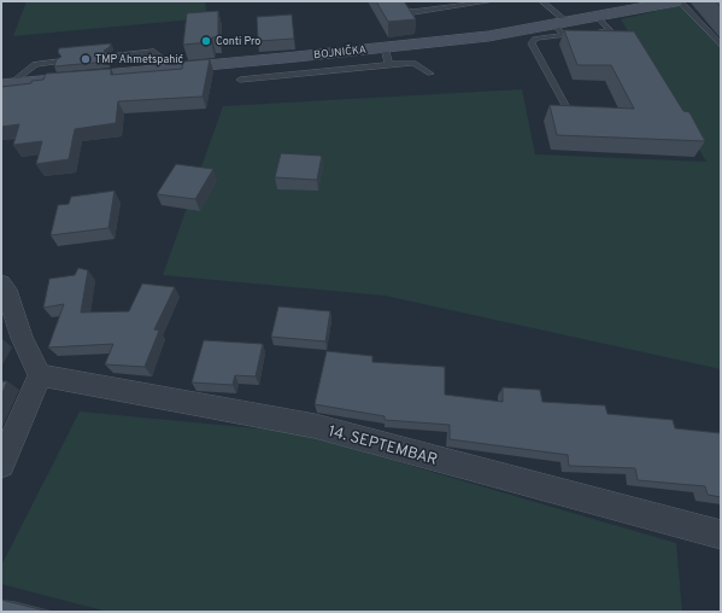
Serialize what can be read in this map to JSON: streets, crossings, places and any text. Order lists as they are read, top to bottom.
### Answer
{
  "streets": {
    "main road": ["BOJNIČKA"],
    "street": ["14. SEPTEMBAR"]
  },
  "places": ["Conti Pro", "TMP Ahmetspahić"]
}
